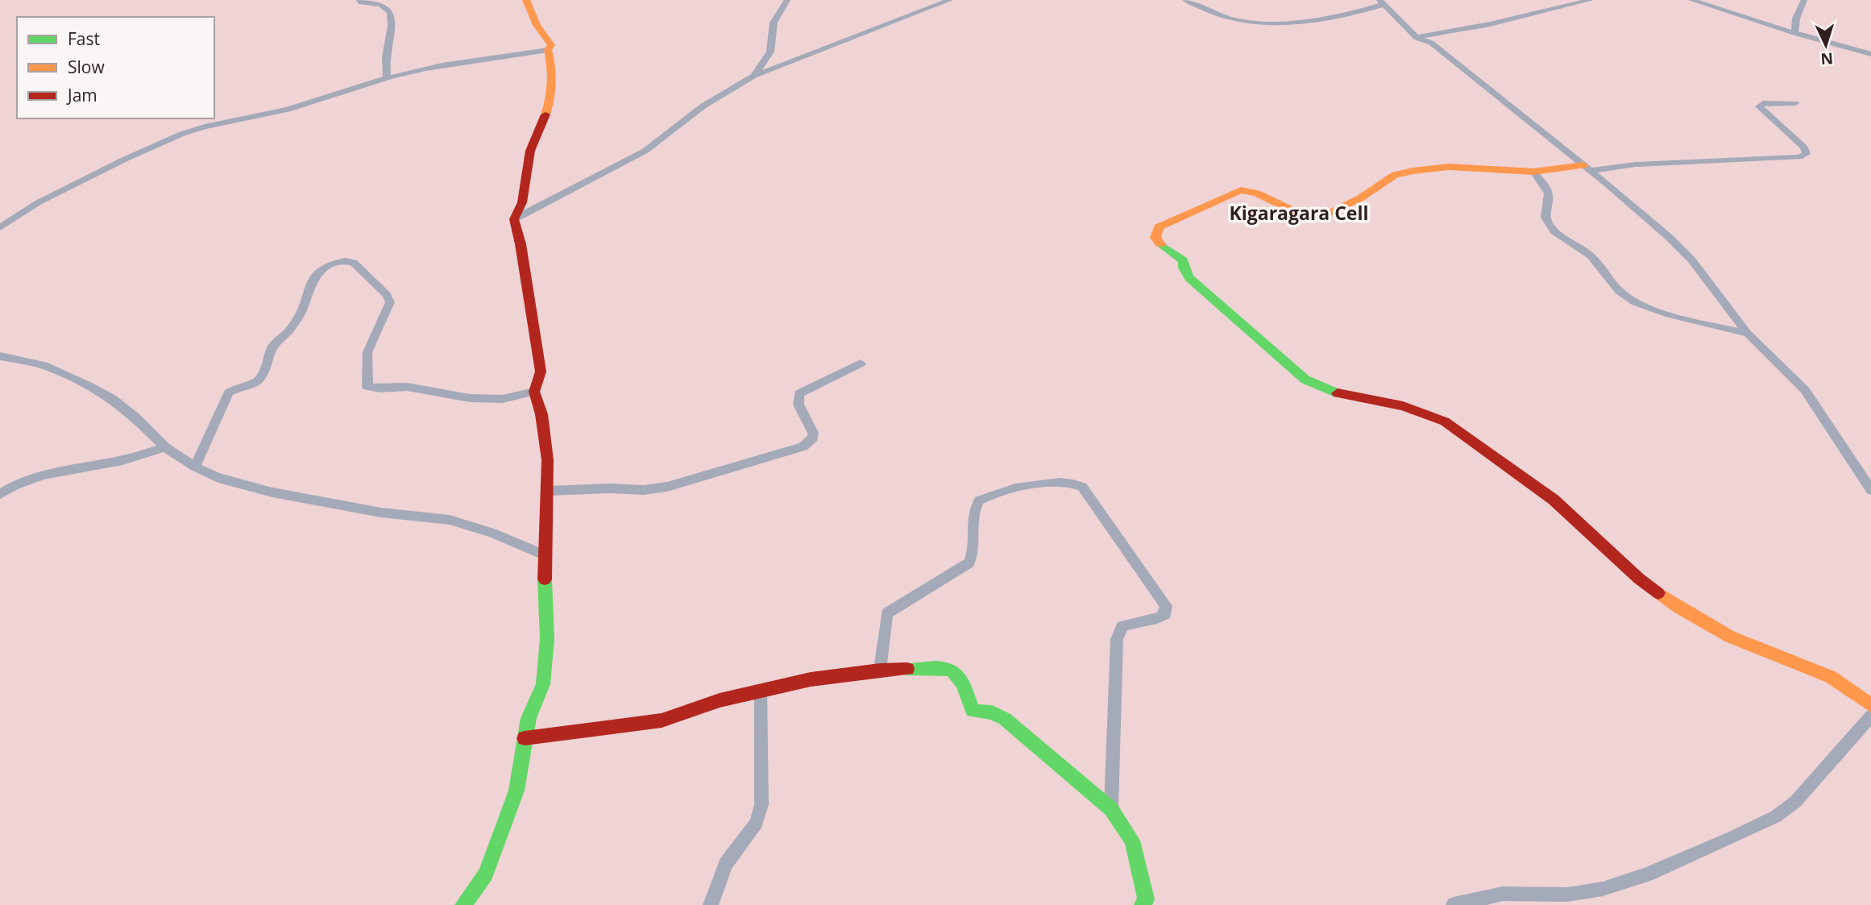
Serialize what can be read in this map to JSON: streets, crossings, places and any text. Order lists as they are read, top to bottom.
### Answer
{
  "districts": ["Kigaragara Cell"],
  "legend": ["Fast", "Slow", "Jam"],
  "north": "bottom"
}
